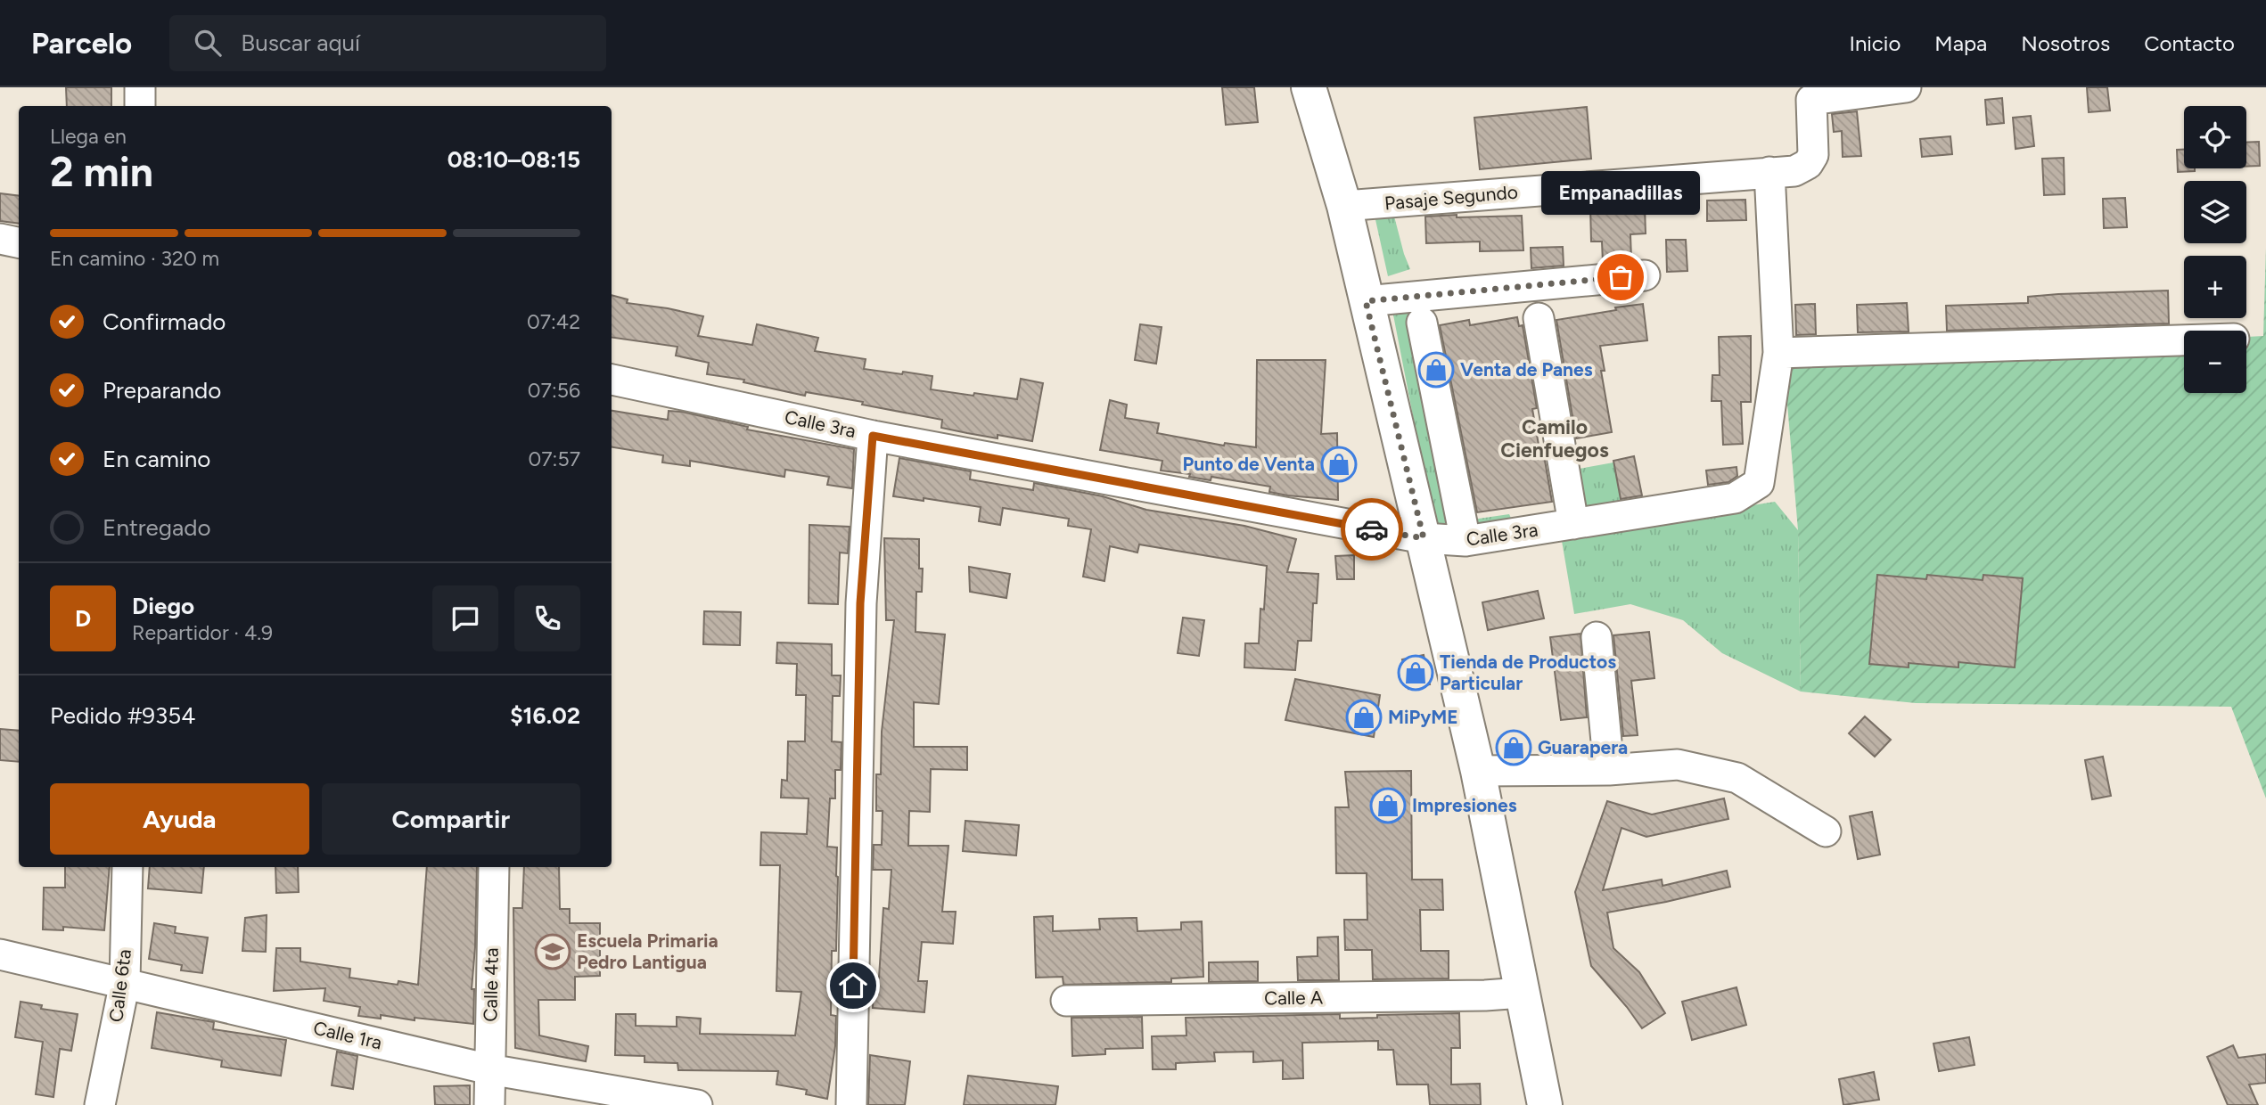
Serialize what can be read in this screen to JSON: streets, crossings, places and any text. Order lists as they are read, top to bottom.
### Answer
{
  "streets": {
    "street": [
      "Pasaje Segundo",
      "Calle 3ra",
      "Calle 4ta",
      "Calle 6ta",
      "Calle A",
      "Calle 1ra"
    ]
  },
  "crossings": [
    ["Calle 4ta", "Calle 1ra"],
    ["Calle 6ta", "Calle 1ra"]
  ],
  "districts": ["Camilo Cienfuegos"],
  "places": {
    "other": ["Empanadillas"],
    "shop": [
      "Venta de Panes",
      "Punto de Venta",
      "Tienda de Productos Particular",
      "MiPyME",
      "Guarapera",
      "Impresiones"
    ],
    "school or university": ["Escuela Primaria Pedro Lantigua"]
  },
  "page": {
    "header": "Parcelo",
    "search": "Buscar aquí",
    "nav": [
      "Inicio",
      "Mapa",
      "Nosotros",
      "Contacto"
    ],
    "map_buttons": ["+", "−"],
    "heading": ["2 min", "Llega en", "08:10–08:15"],
    "panel": [
      "Diego",
      "Repartidor · 4.9",
      "Pedido #9354",
      "$16.02"
    ],
    "bubble": "Empanadillas",
    "bar": "En camino · 320 m",
    "list": [
      ["Confirmado", "07:42"],
      ["Preparando", "07:56"],
      ["En camino", "07:57"],
      "Entregado"
    ],
    "round": "D",
    "buttons": ["Ayuda", "Compartir"]
  }
}
